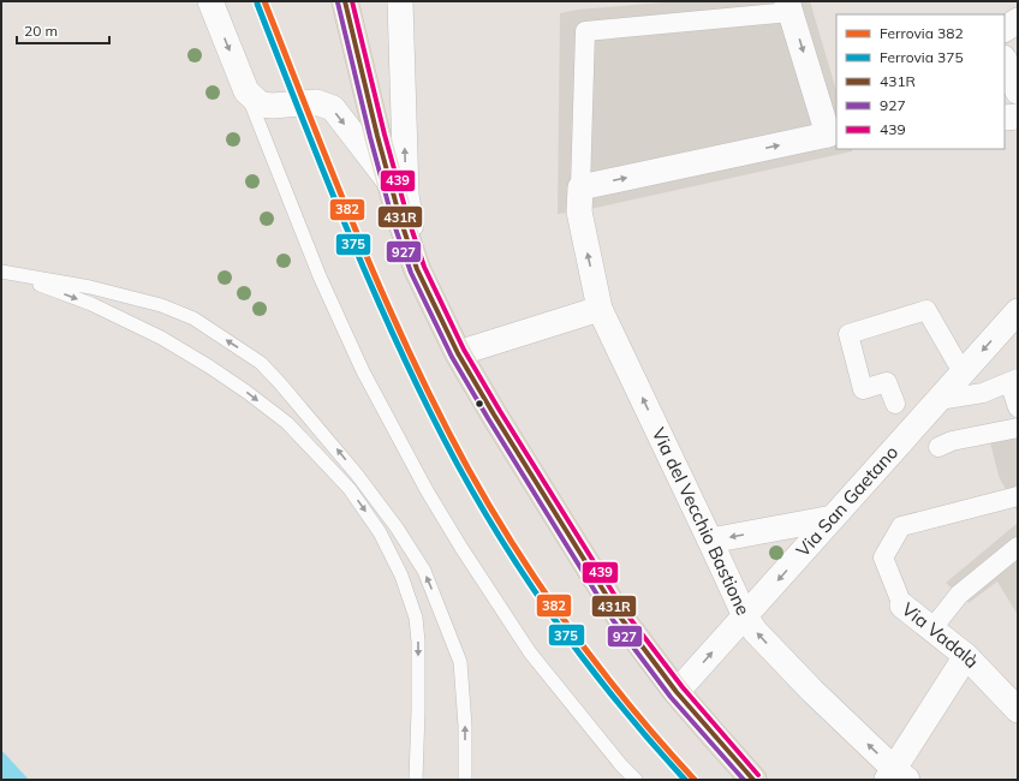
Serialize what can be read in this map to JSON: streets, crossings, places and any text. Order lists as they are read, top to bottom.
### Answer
{
  "streets": {
    "street": ["Via San Gaetano", "Via del Vecchio Bastione", "Via Vadalà"]
  },
  "crossings": [
    ["Via San Gaetano", "Via del Vecchio Bastione"]
  ],
  "one_way": ["Via del Vecchio Bastione"],
  "lines": [
    "rail line 382",
    "transit line 431R",
    "transit line 439",
    "transit line 927",
    "rail line 375"
  ],
  "legend": [
    "Ferrovia 382",
    "Ferrovia 375",
    "431R",
    "927",
    "439"
  ],
  "scale_bar": "20 m"
}
